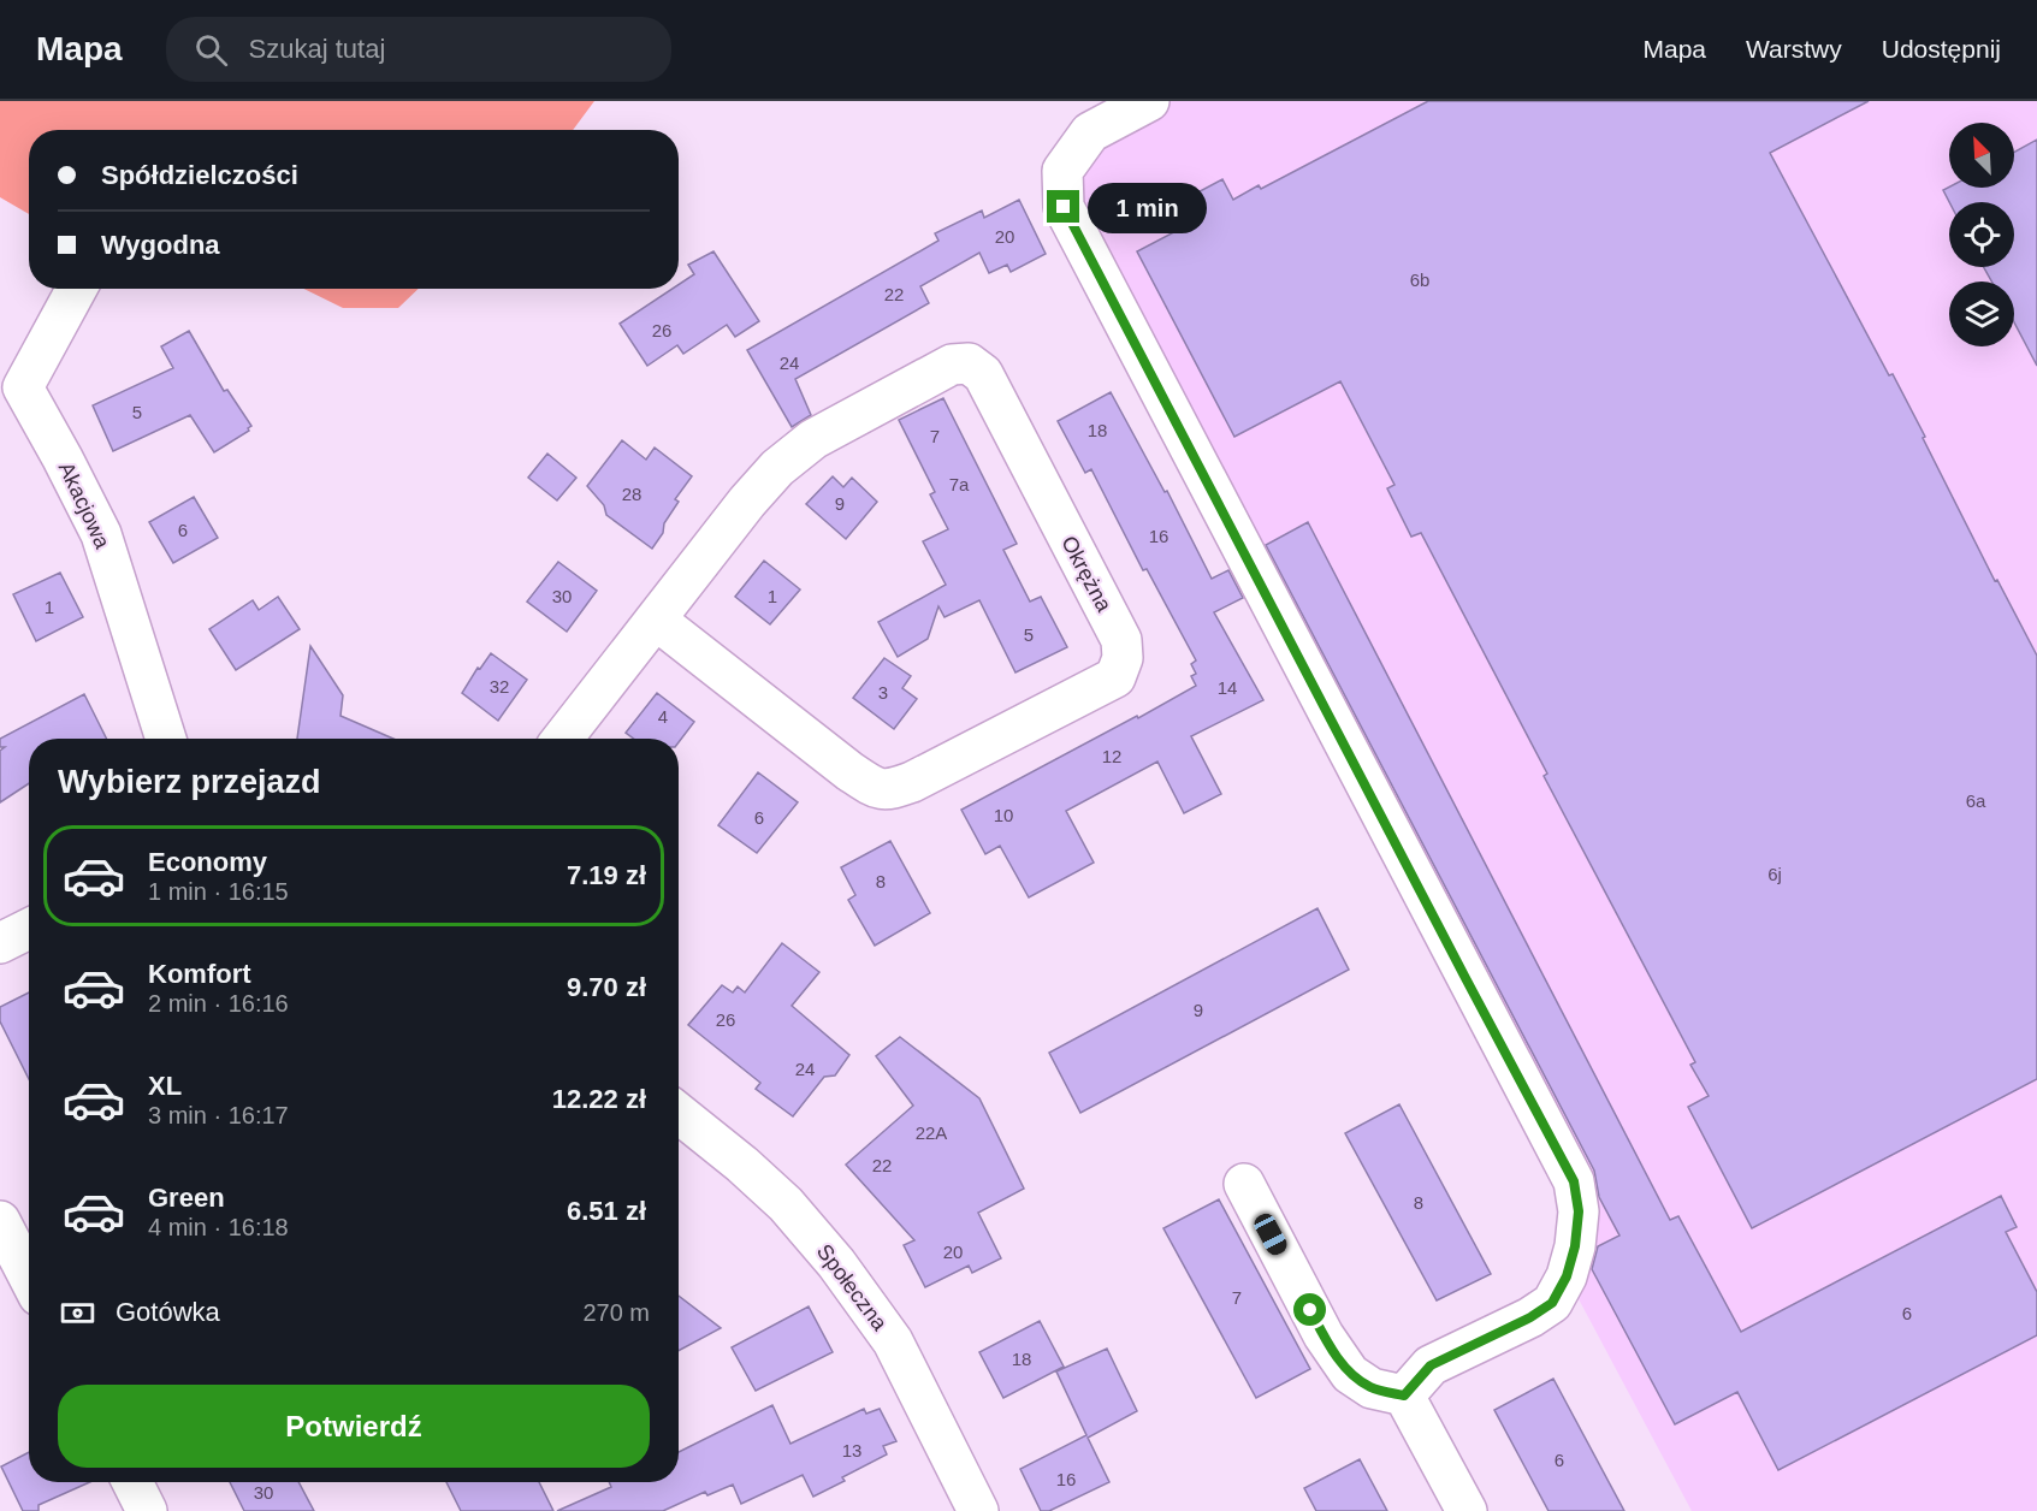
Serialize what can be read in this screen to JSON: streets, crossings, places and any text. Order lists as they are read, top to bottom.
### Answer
{
  "streets": {
    "street": ["Akacjowa", "Okrężna", "Społeczna"]
  },
  "house_numbers": [
    "20",
    "6b",
    "22",
    "26",
    "24",
    "5",
    "18",
    "7",
    "7a",
    "28",
    "9",
    "6",
    "16",
    "30",
    "1",
    "1",
    "5",
    "32",
    "14",
    "3",
    "4",
    "12",
    "6a",
    "10",
    "6",
    "6j",
    "8",
    "9",
    "26",
    "24",
    "22A",
    "22",
    "8",
    "20",
    "7",
    "6",
    "18",
    "13",
    "6",
    "16",
    "30"
  ],
  "north": "top left",
  "page": {
    "header": "Mapa",
    "search": "Szukaj tutaj",
    "nav": ["Mapa", "Warstwy", "Udostępnij"],
    "banner": ["Spółdzielczości", "Wygodna"],
    "bubble": "1 min",
    "heading": "Wybierz przejazd",
    "list": [
      {
        "name": "Economy",
        "note": "1 min · 16:15",
        "value": "7.19 zł"
      },
      {
        "name": "Komfort",
        "note": "2 min · 16:16",
        "value": "9.70 zł"
      },
      {
        "name": "XL",
        "note": "3 min · 16:17",
        "value": "12.22 zł"
      },
      {
        "name": "Green",
        "note": "4 min · 16:18",
        "value": "6.51 zł"
      }
    ],
    "pay": ["Gotówka", "270 m"],
    "buttons": "Potwierdź"
  }
}
